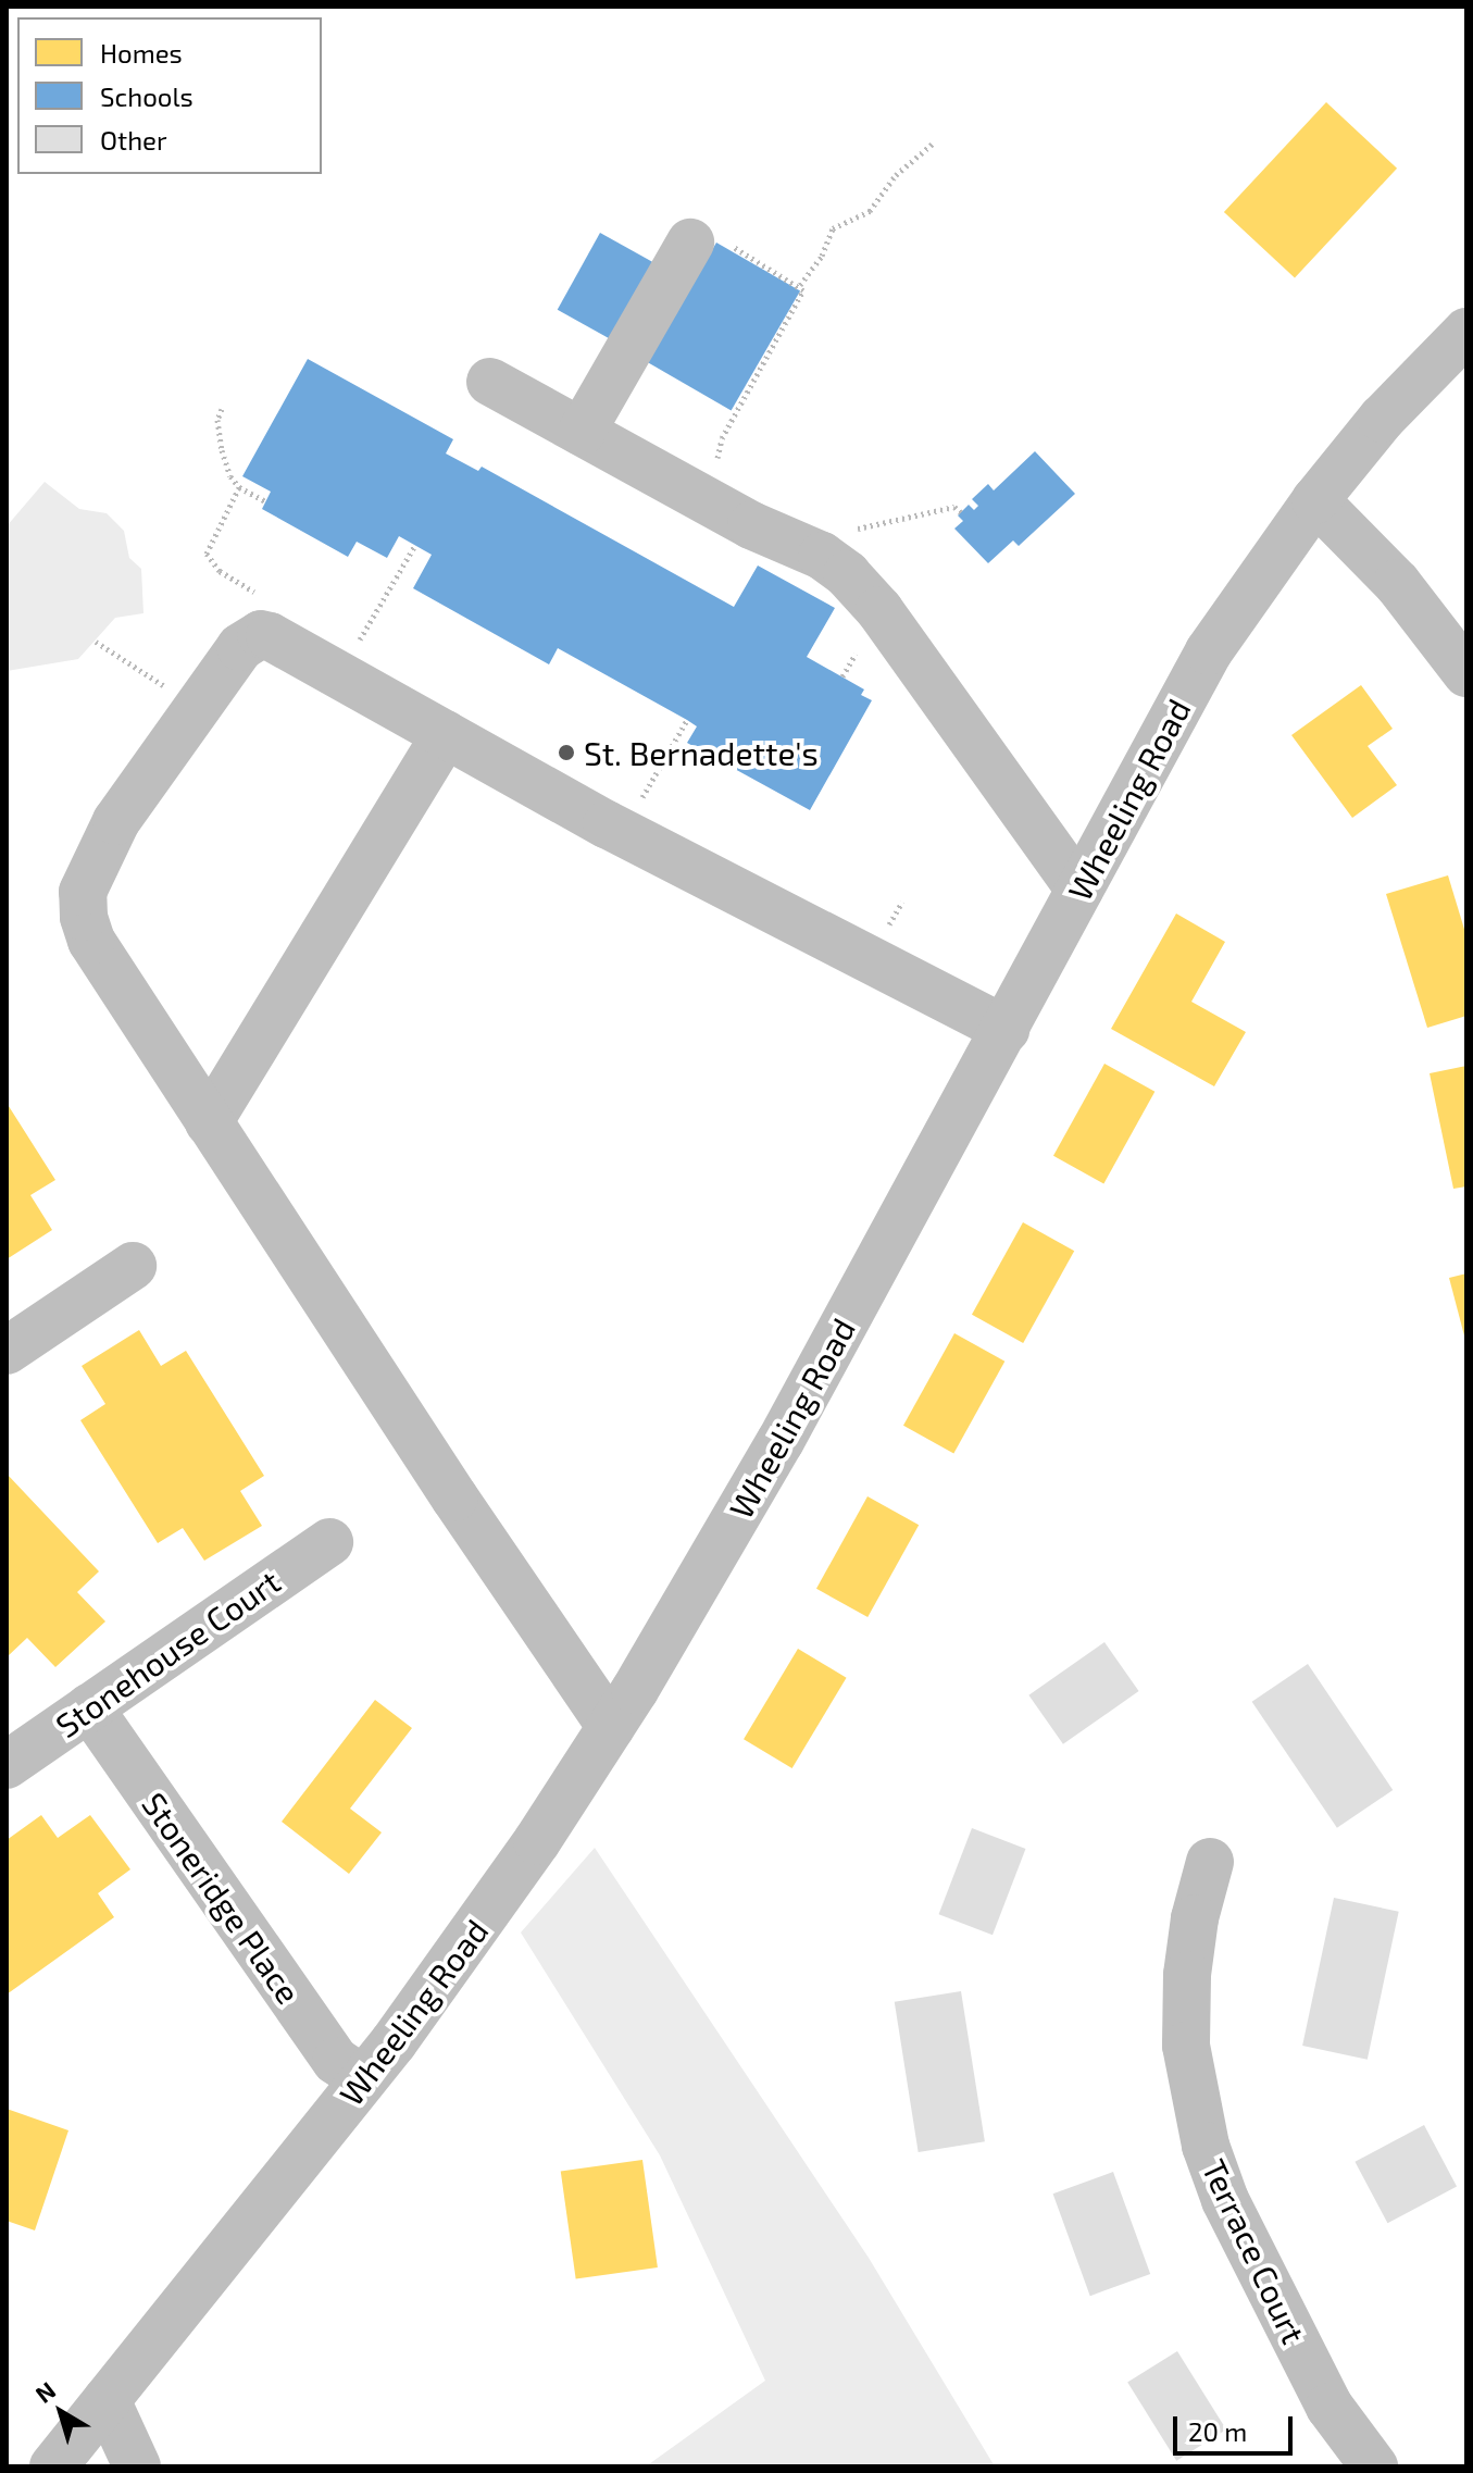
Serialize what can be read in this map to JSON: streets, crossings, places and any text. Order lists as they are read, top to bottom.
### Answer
{
  "streets": {
    "street": [
      "Wheeling Road",
      "Stonehouse Court",
      "Stoneridge Place",
      "Terrace Court"
    ]
  },
  "crossings": [
    ["Wheeling Road", "Stoneridge Place"],
    ["Stonehouse Court", "Stoneridge Place"]
  ],
  "places": ["St. Bernadette's"],
  "legend": ["Homes", "Schools", "Other"],
  "scale_bar": "20 m",
  "north": "top left"
}
